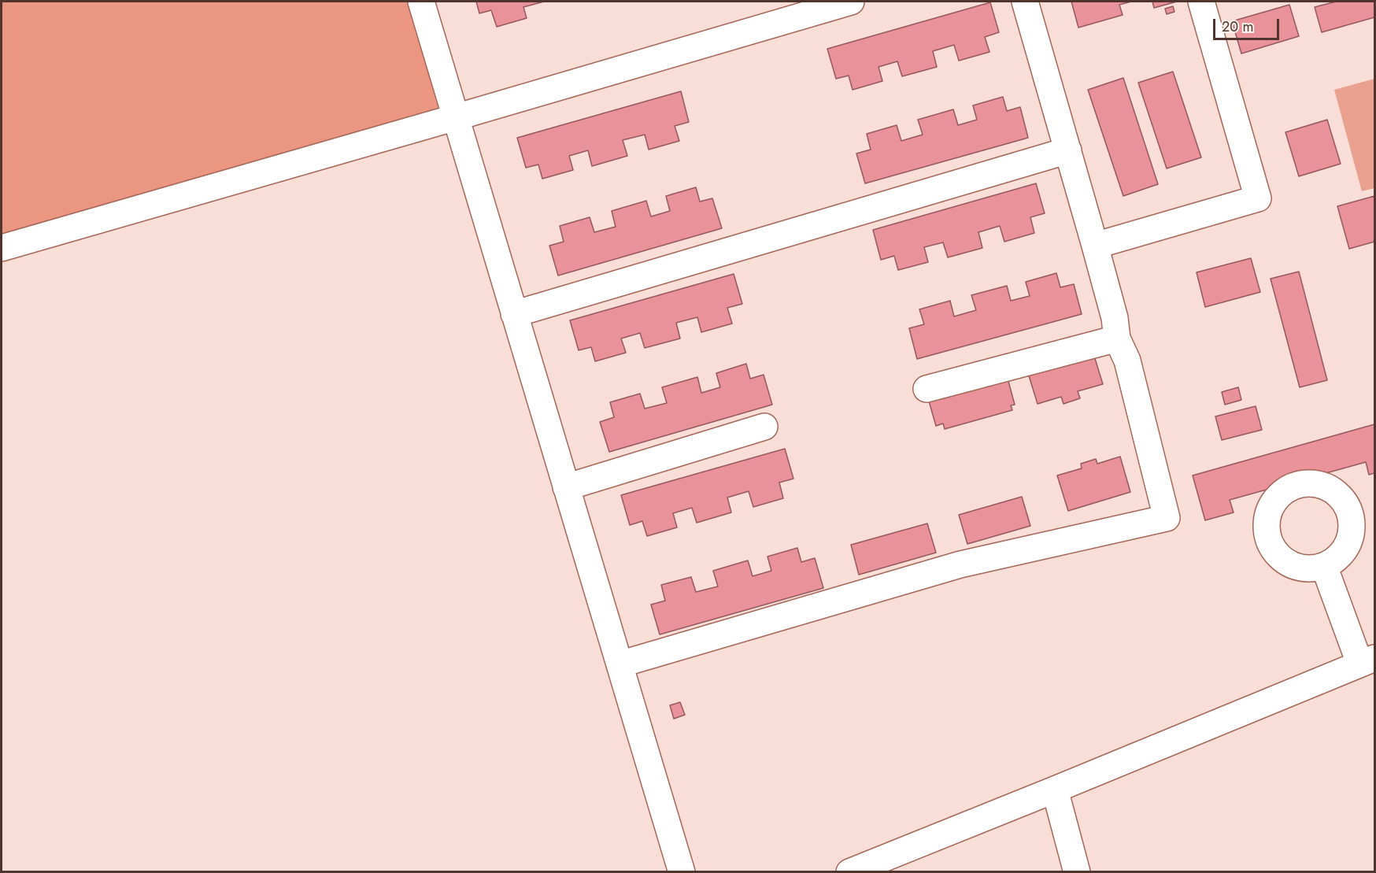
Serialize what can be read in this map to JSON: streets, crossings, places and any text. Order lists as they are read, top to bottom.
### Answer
{
  "scale_bar": "20 m"
}
